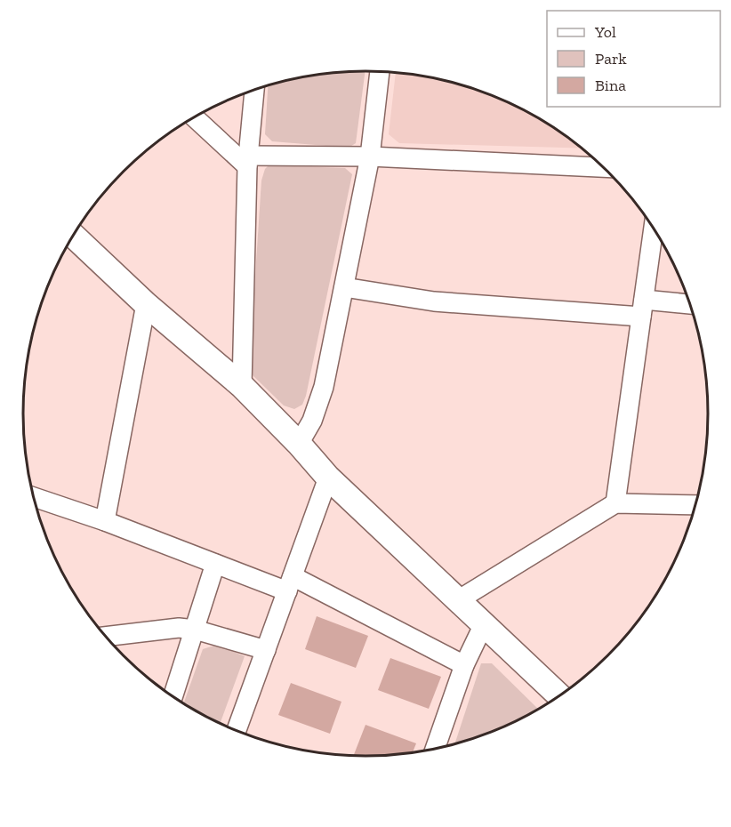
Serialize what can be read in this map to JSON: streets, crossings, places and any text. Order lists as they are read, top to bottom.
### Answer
{
  "legend": ["Yol", "Park", "Bina"]
}
